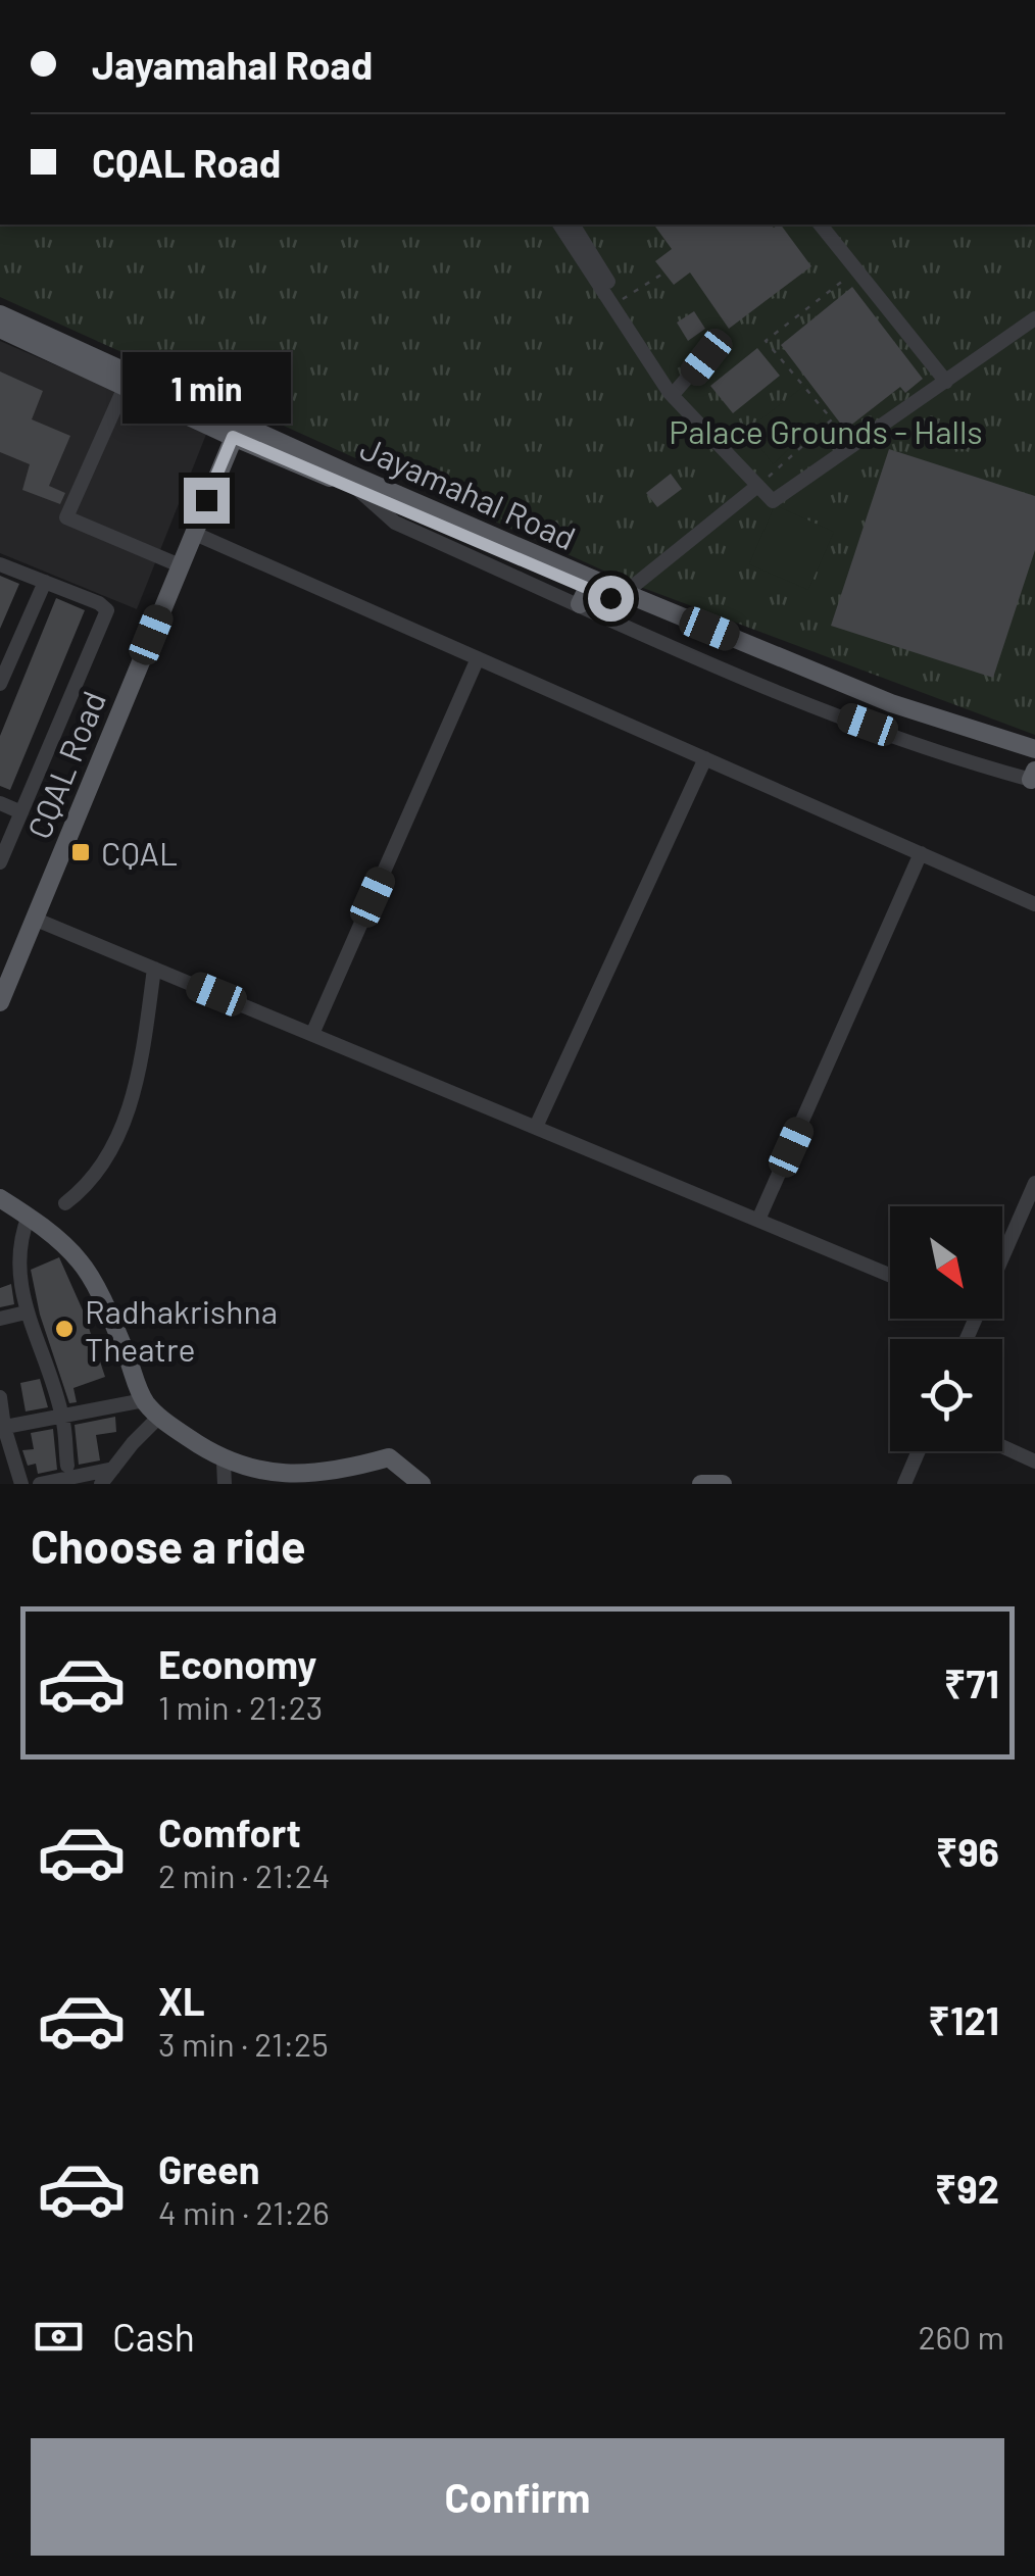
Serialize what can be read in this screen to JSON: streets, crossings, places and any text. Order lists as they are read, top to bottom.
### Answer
{
  "streets": {
    "main road": ["Jayamahal Road", "CQAL Road"]
  },
  "crossings": [
    ["Jayamahal Road", "CQAL Road"]
  ],
  "parks": ["Palace Grounds - Halls"],
  "places": {
    "transit": ["CQAL"],
    "other": ["Radhakrishna Theatre"]
  },
  "north": "bottom right",
  "page": {
    "banner": ["Jayamahal Road", "CQAL Road"],
    "bubble": "1 min",
    "heading": "Choose a ride",
    "list": [
      {
        "name": "Economy",
        "note": "1 min · 21:23",
        "value": "₹71"
      },
      {
        "name": "Comfort",
        "note": "2 min · 21:24",
        "value": "₹96"
      },
      {
        "name": "XL",
        "note": "3 min · 21:25",
        "value": "₹121"
      },
      {
        "name": "Green",
        "note": "4 min · 21:26",
        "value": "₹92"
      }
    ],
    "pay": ["Cash", "260 m"],
    "buttons": "Confirm"
  }
}
